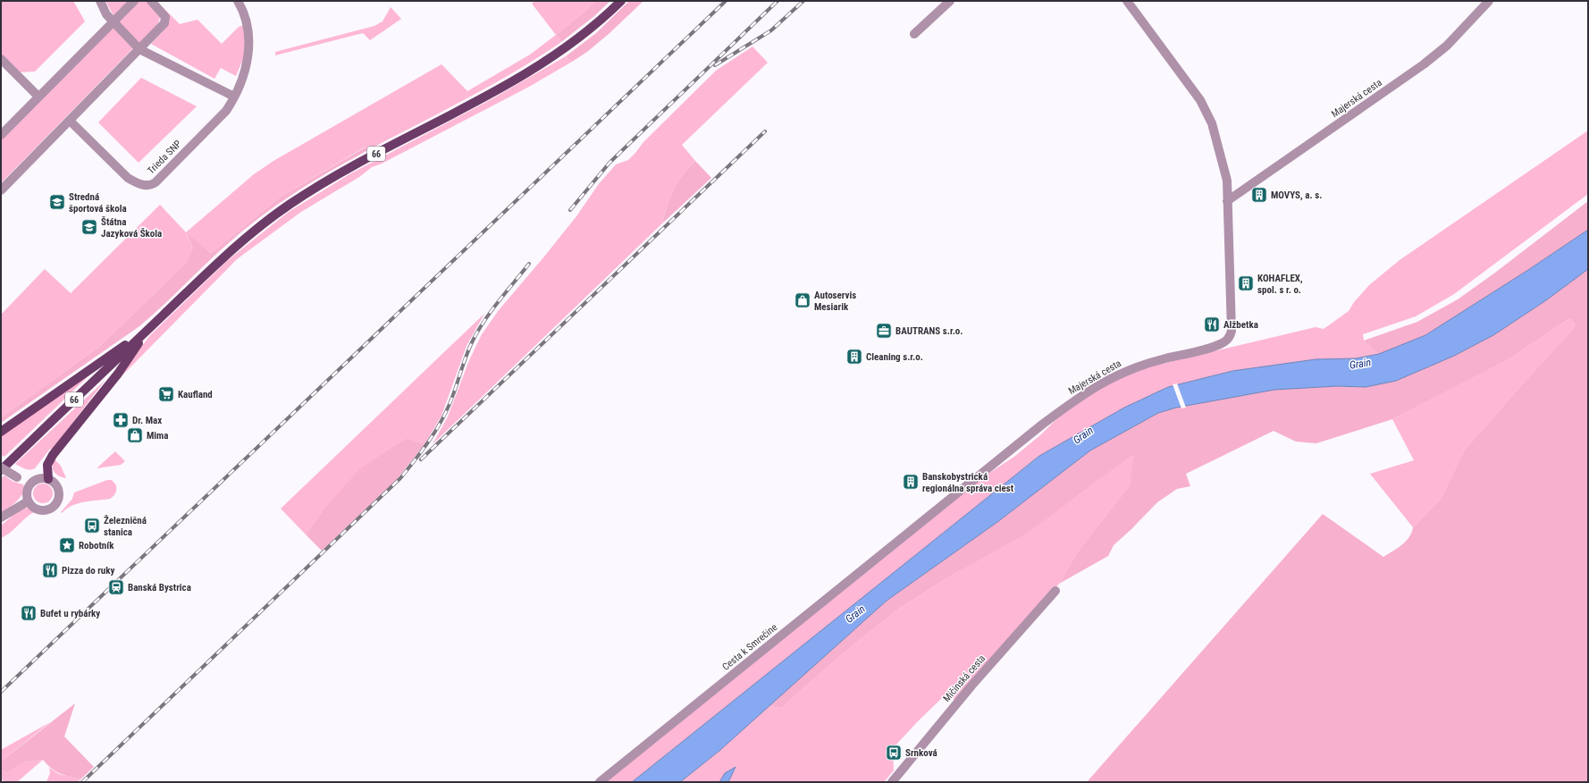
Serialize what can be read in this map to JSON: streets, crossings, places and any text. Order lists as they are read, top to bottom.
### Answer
{
  "streets": {
    "main road": ["66"],
    "street": [
      "Majerská cesta",
      "Trieda SNP",
      "Cesta k Smrečine",
      "Mičinská cesta"
    ]
  },
  "crossings": [
    ["Majerská cesta", "Cesta k Smrečine"]
  ],
  "water": ["Grain"],
  "places": {
    "building": [
      "MOVYS, a. s.",
      "KOHAFLEX, spol. s r. o.",
      "Cleaning s.r.o.",
      "Banskobystrická regionálna správa ciest"
    ],
    "school or university": ["Stredná športová škola", "Štátna Jazyková Škola"],
    "shop": ["Autoservis Mesiarik", "Mima"],
    "restaurant": ["Alžbetka", "Pizza do ruky", "Bufet u rybárky"],
    "office": ["BAUTRANS s.r.o."],
    "supermarket": ["Kaufland"],
    "pharmacy": ["Dr. Max"],
    "bus stop": ["Železničná stanica", "Srnková"],
    "place": ["Robotník"],
    "station": ["Banská Bystrica"]
  }
}
